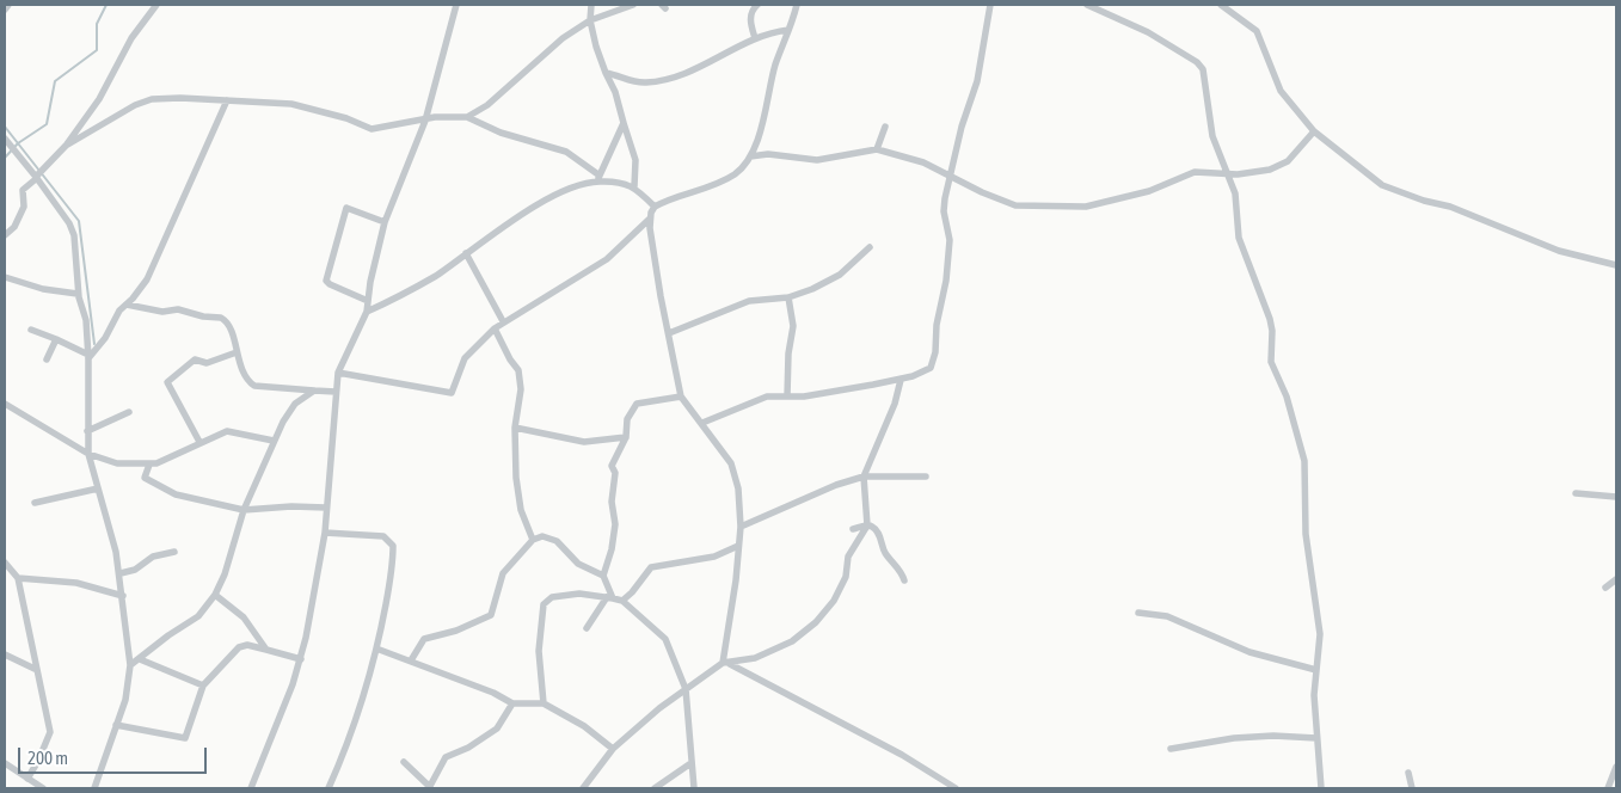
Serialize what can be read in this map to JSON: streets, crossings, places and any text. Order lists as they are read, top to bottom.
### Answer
{
  "scale_bar": "200 m"
}
